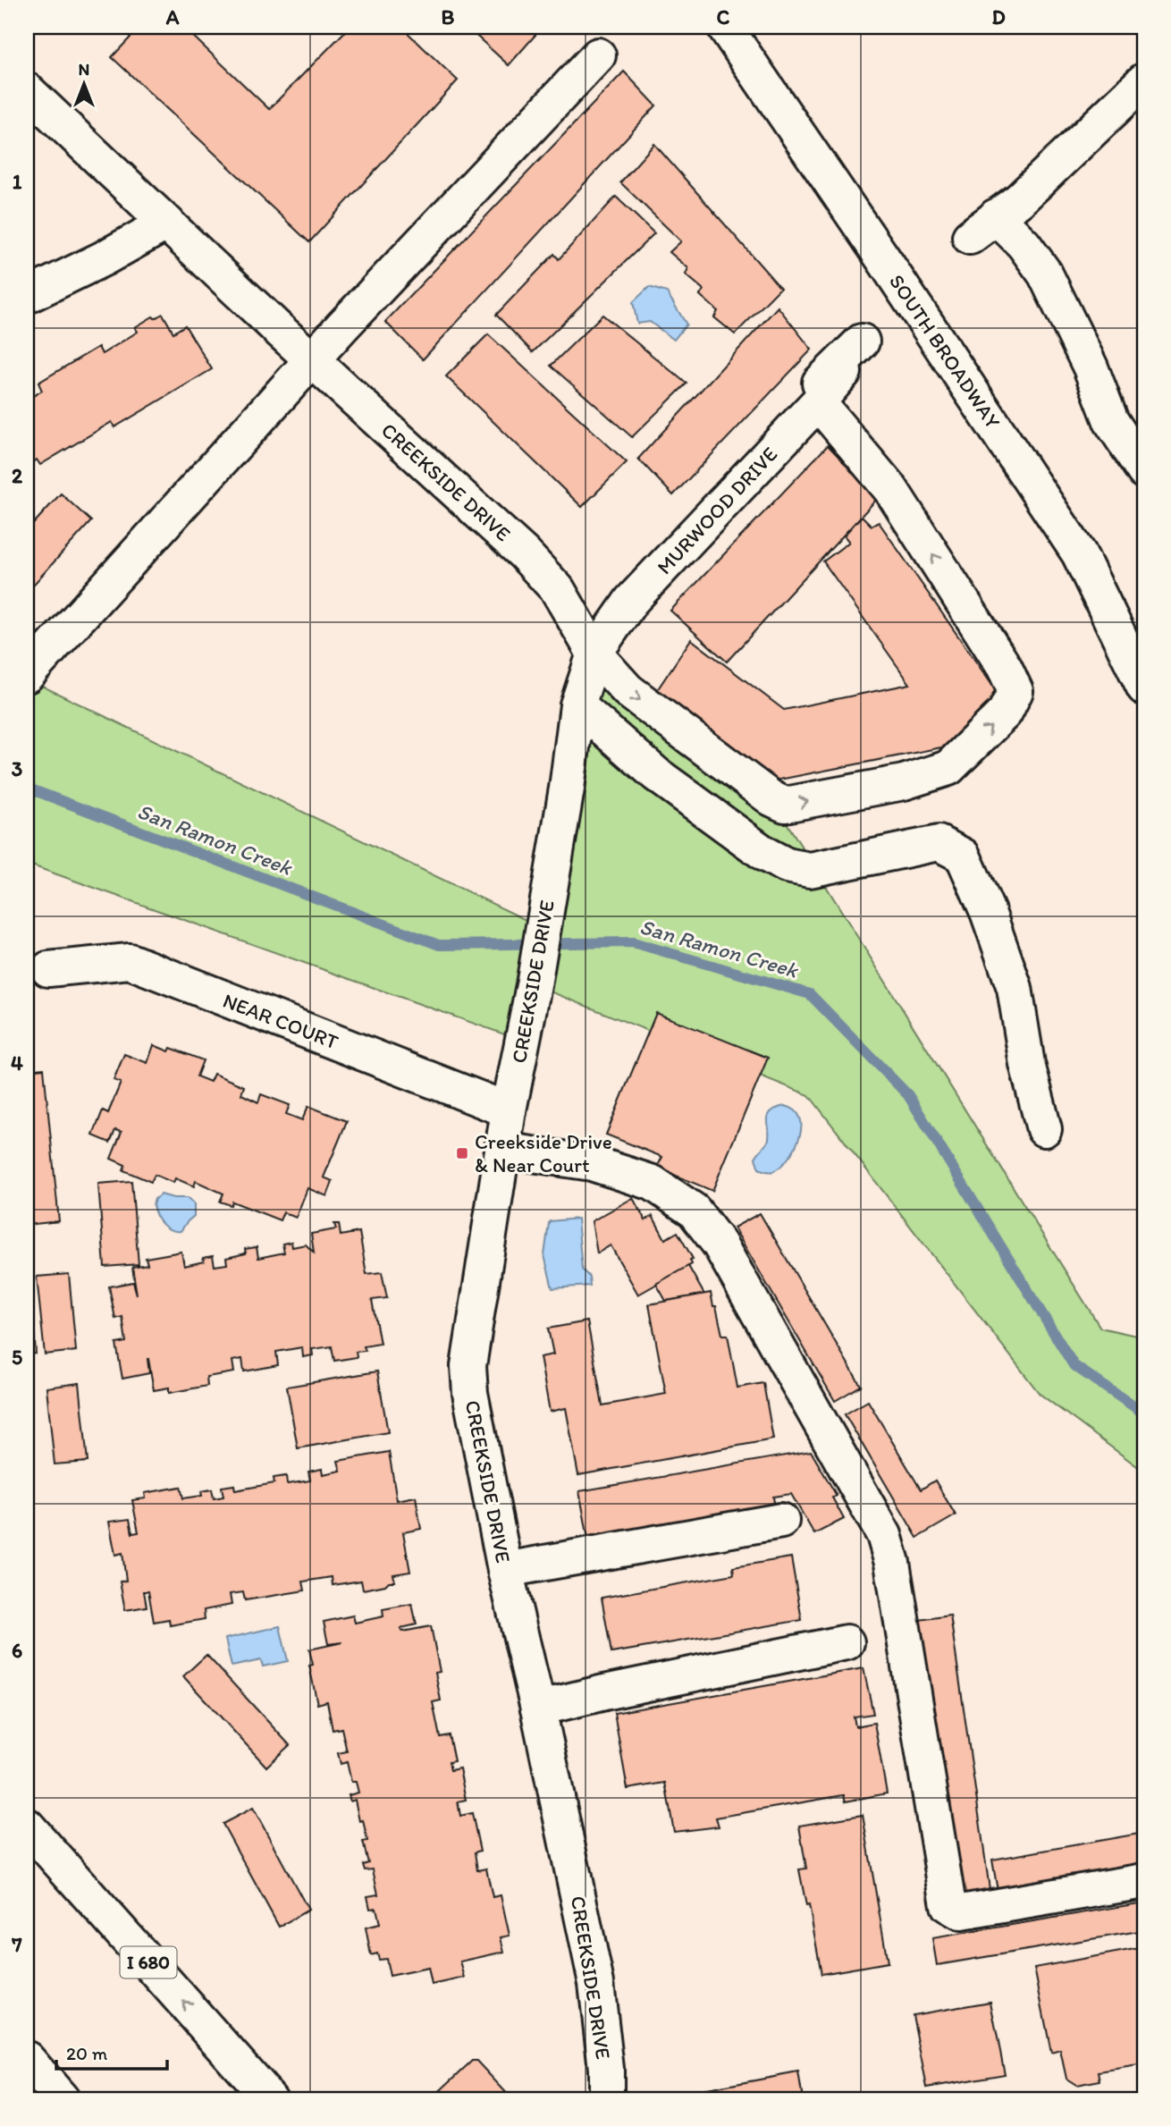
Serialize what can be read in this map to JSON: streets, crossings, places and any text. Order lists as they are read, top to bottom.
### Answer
{
  "streets": {
    "main road": [
      "SOUTH BROADWAY",
      "CREEKSIDE DRIVE",
      "MURWOOD DRIVE",
      "NEAR COURT",
      "I 680"
    ]
  },
  "crossings": [
    ["CREEKSIDE DRIVE", "MURWOOD DRIVE"],
    ["CREEKSIDE DRIVE", "NEAR COURT"]
  ],
  "water": ["San Ramon Creek"],
  "places": {
    "transit": ["Creekside Drive & Near Court"]
  },
  "scale_bar": "20 m",
  "north": "top",
  "grid": {
    "columns": [
      "A",
      "B",
      "C",
      "D"
    ],
    "rows": [
      "1",
      "2",
      "3",
      "4",
      "5",
      "6",
      "7"
    ]
  }
}
